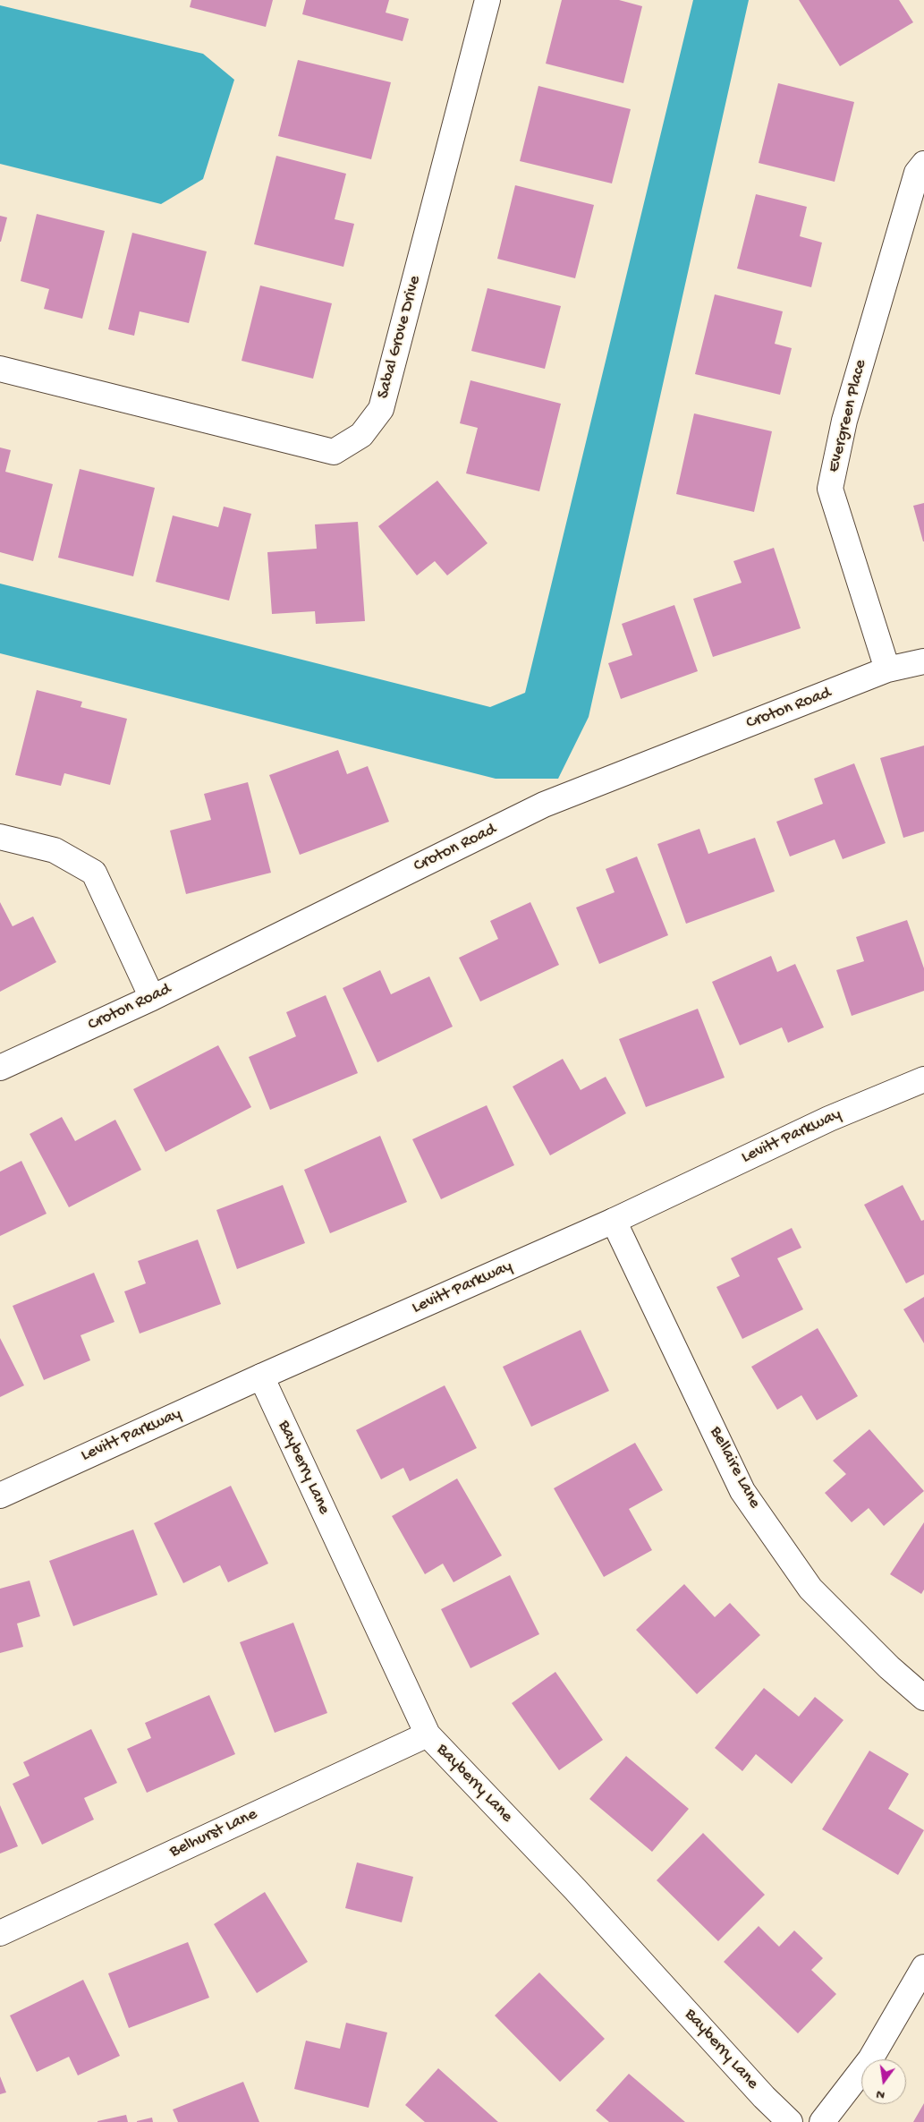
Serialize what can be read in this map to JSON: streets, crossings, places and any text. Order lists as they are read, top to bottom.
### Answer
{
  "streets": {
    "street": [
      "Sabal Grove Drive",
      "Evergreen Place",
      "Croton Road",
      "Levitt Parkway",
      "Bayberry Lane",
      "Bellaire Lane",
      "Belhurst Lane"
    ]
  },
  "crossings": [
    ["Evergreen Place", "Croton Road"],
    ["Levitt Parkway", "Bayberry Lane"],
    ["Levitt Parkway", "Bellaire Lane"],
    ["Bayberry Lane", "Belhurst Lane"]
  ],
  "north": "bottom"
}
